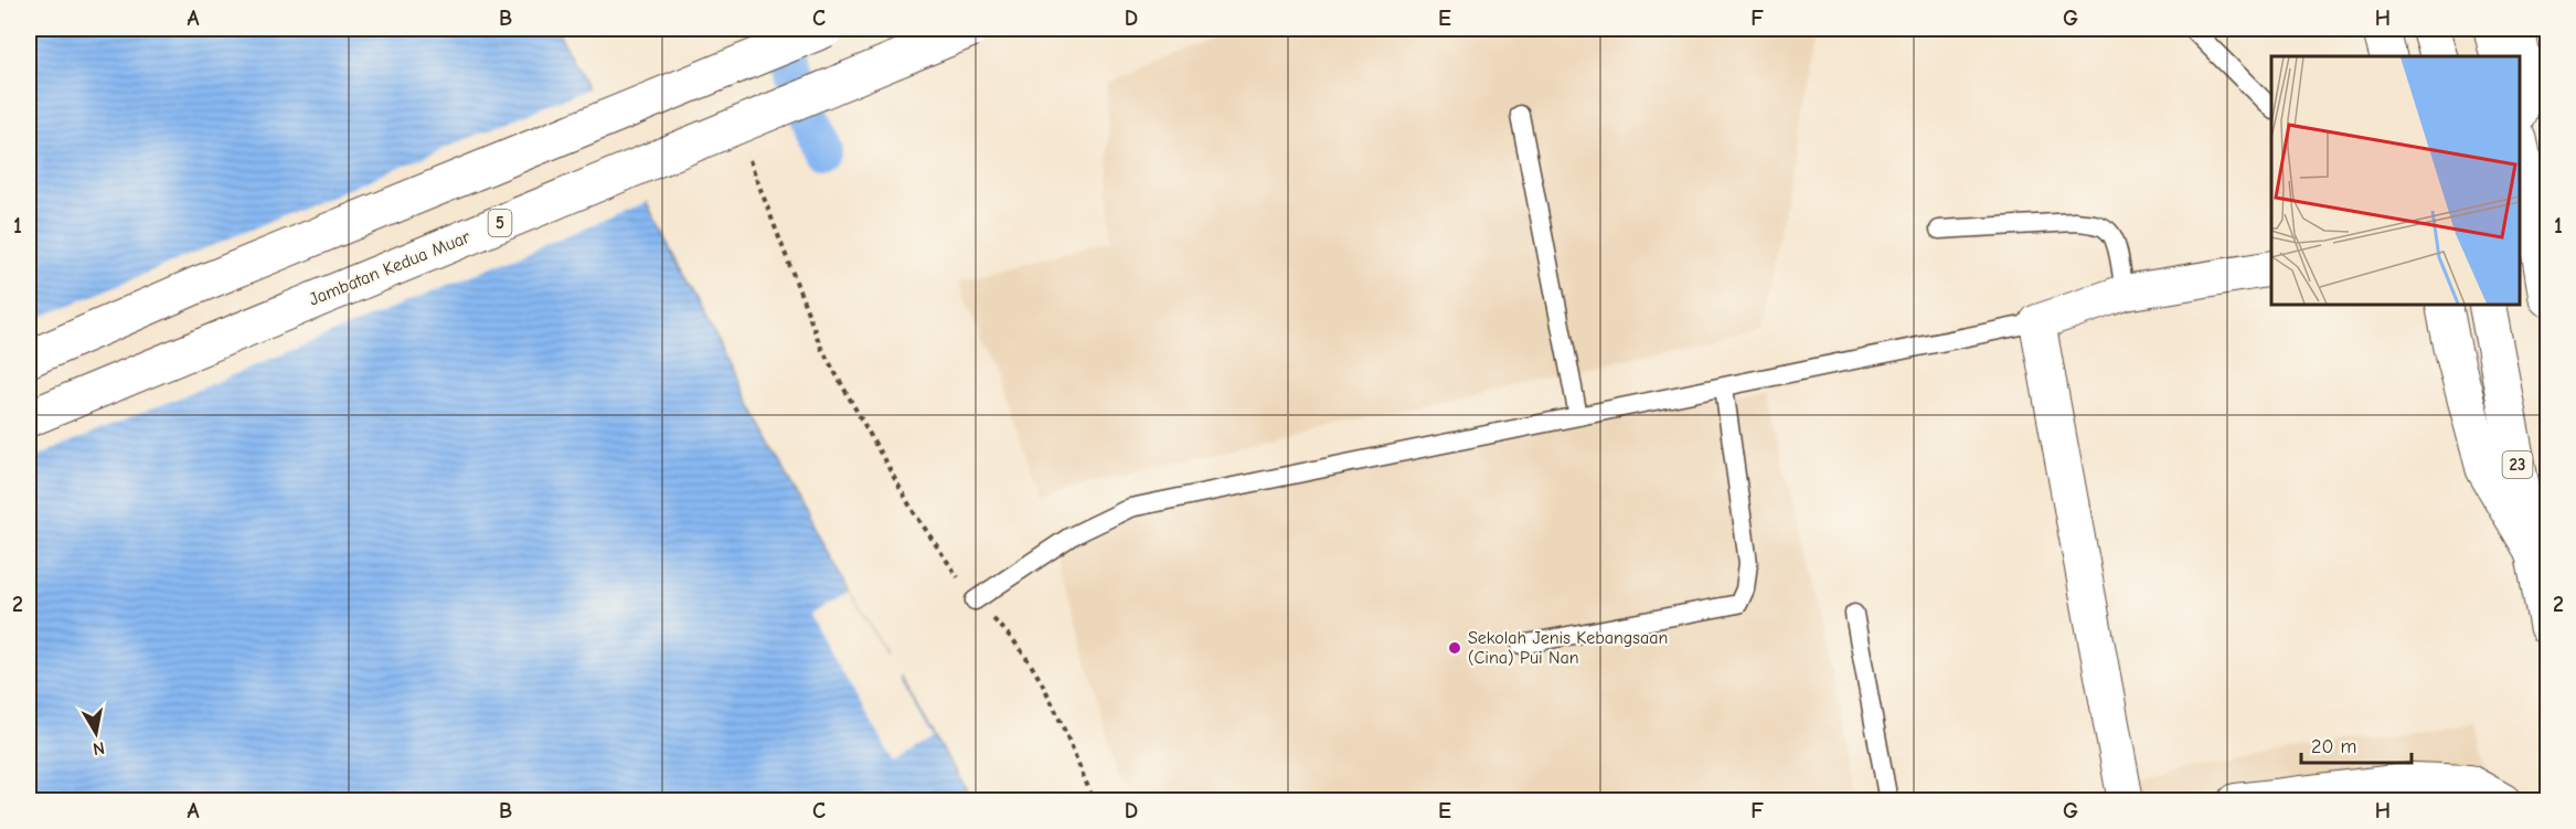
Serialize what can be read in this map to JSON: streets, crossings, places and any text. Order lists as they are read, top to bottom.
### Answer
{
  "streets": {
    "main road": ["5", "Jambatan Kedua Muar", "23"]
  },
  "places": ["Sekolah Jenis Kebangsaan (Cina) Pui Nan"],
  "scale_bar": "20 m",
  "north": "bottom",
  "grid": {
    "columns": [
      "A",
      "B",
      "C",
      "D",
      "E",
      "F",
      "G",
      "H"
    ],
    "rows": ["1", "2"]
  }
}
